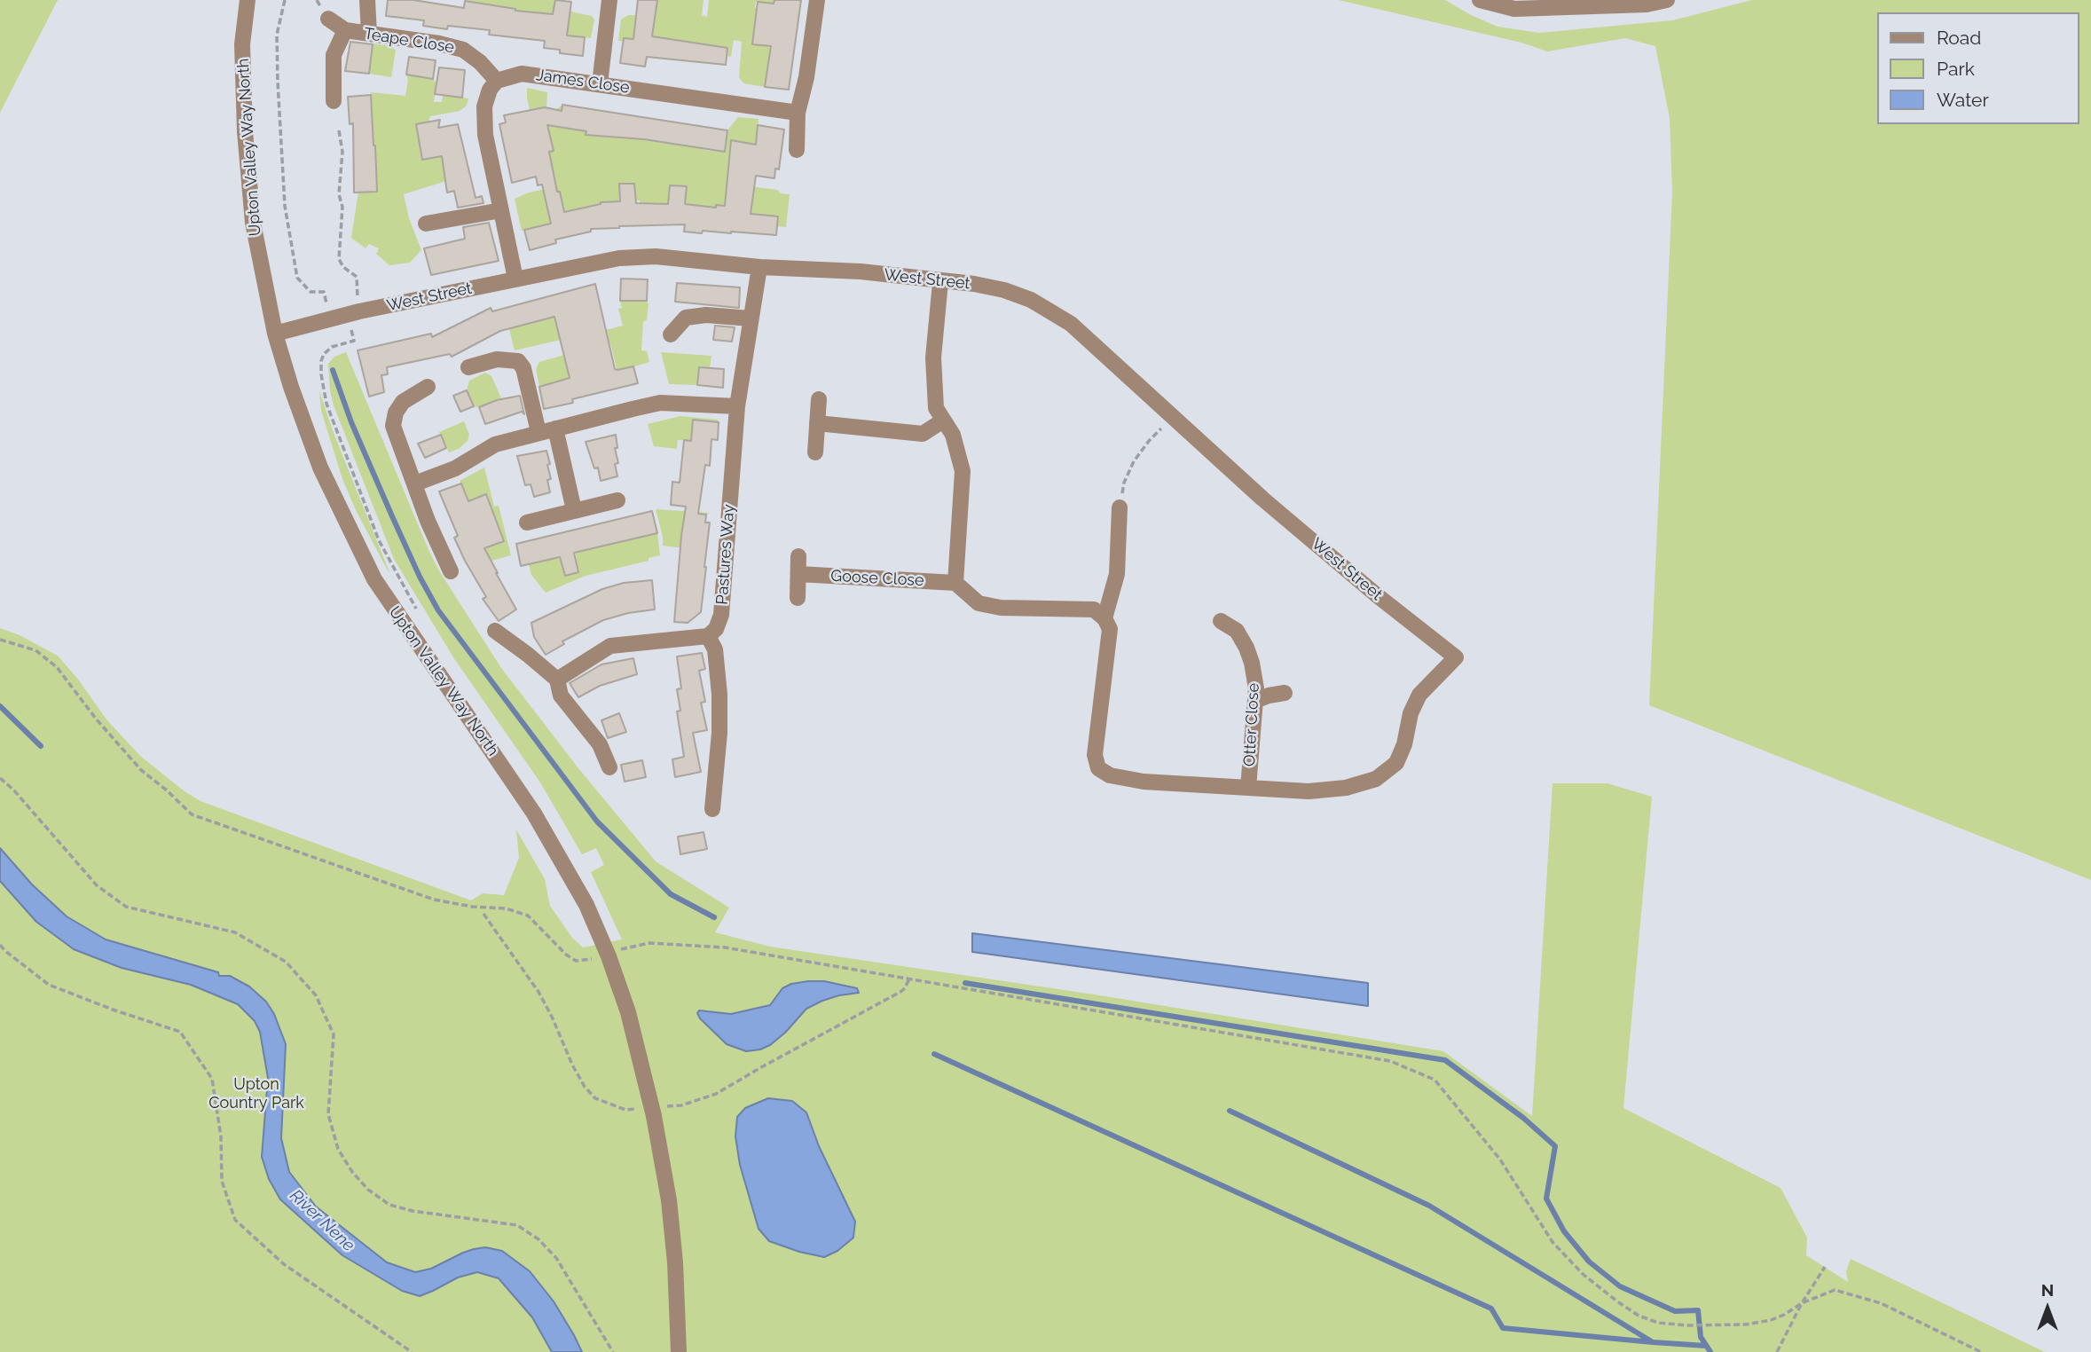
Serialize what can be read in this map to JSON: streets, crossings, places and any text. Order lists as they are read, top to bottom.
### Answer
{
  "streets": {
    "street": [
      "Teape Close",
      "James Close",
      "Upton Valley Way North",
      "West Street",
      "Pastures Way",
      "Goose Close",
      "Otter Close"
    ]
  },
  "crossings": [
    ["Teape Close", "James Close"],
    ["Upton Valley Way North", "West Street"],
    ["West Street", "Pastures Way"],
    ["West Street", "Otter Close"]
  ],
  "water": ["River Nene"],
  "parks": ["Upton Country Park"],
  "legend": ["Road", "Park", "Water"],
  "north": "top"
}
